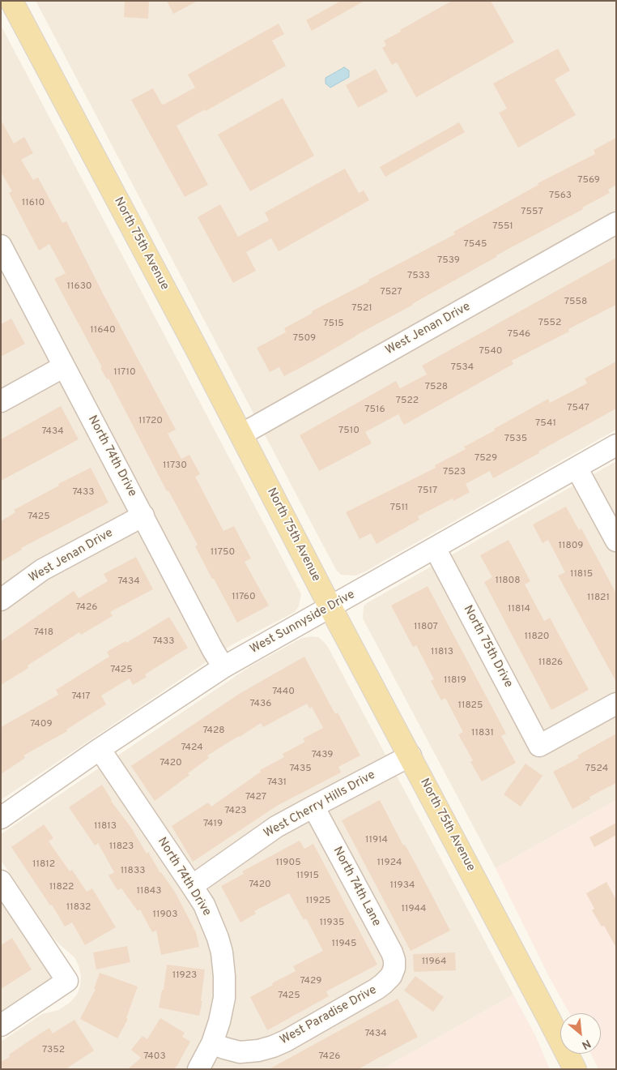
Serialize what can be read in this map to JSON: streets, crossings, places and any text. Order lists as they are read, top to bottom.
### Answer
{
  "streets": {
    "main road": ["North 75th Avenue"],
    "street": [
      "West Jenan Drive",
      "North 74th Drive",
      "West Sunnyside Drive",
      "North 75th Drive",
      "West Cherry Hills Drive",
      "North 74th Lane",
      "West Paradise Drive"
    ]
  },
  "crossings": [
    ["North 75th Avenue", "West Jenan Drive"],
    ["North 75th Avenue", "West Sunnyside Drive"],
    ["North 75th Avenue", "West Cherry Hills Drive"],
    ["West Jenan Drive", "North 74th Drive"],
    ["North 74th Drive", "West Sunnyside Drive"],
    ["North 74th Drive", "West Cherry Hills Drive"],
    ["North 74th Drive", "West Paradise Drive"],
    ["West Sunnyside Drive", "North 75th Drive"],
    ["West Cherry Hills Drive", "North 74th Lane"],
    ["North 74th Lane", "West Paradise Drive"]
  ],
  "house_numbers": [
    "7569",
    "7563",
    "11610",
    "7557",
    "7551",
    "7545",
    "7539",
    "7533",
    "11630",
    "7527",
    "7558",
    "7521",
    "7552",
    "7515",
    "11640",
    "7546",
    "7509",
    "7540",
    "7534",
    "11710",
    "7528",
    "7522",
    "7547",
    "7516",
    "11720",
    "7541",
    "7510",
    "7434",
    "7535",
    "7529",
    "11730",
    "7523",
    "7517",
    "7433",
    "7511",
    "7425",
    "11809",
    "11750",
    "11815",
    "11808",
    "7434",
    "11760",
    "11821",
    "7426",
    "11814",
    "11807",
    "7418",
    "11820",
    "7433",
    "11813",
    "11826",
    "7425",
    "11819",
    "7440",
    "7417",
    "7436",
    "11825",
    "7409",
    "7428",
    "11831",
    "7424",
    "7439",
    "7420",
    "7435",
    "7524",
    "7431",
    "7427",
    "7423",
    "7419",
    "11813",
    "11914",
    "11823",
    "11905",
    "11924",
    "11812",
    "11833",
    "11915",
    "7420",
    "11934",
    "11822",
    "11843",
    "11925",
    "11832",
    "11944",
    "11903",
    "11935",
    "11945",
    "11964",
    "11923",
    "7429",
    "7425",
    "7434",
    "7352",
    "7403",
    "7426"
  ],
  "north": "bottom right"
}
